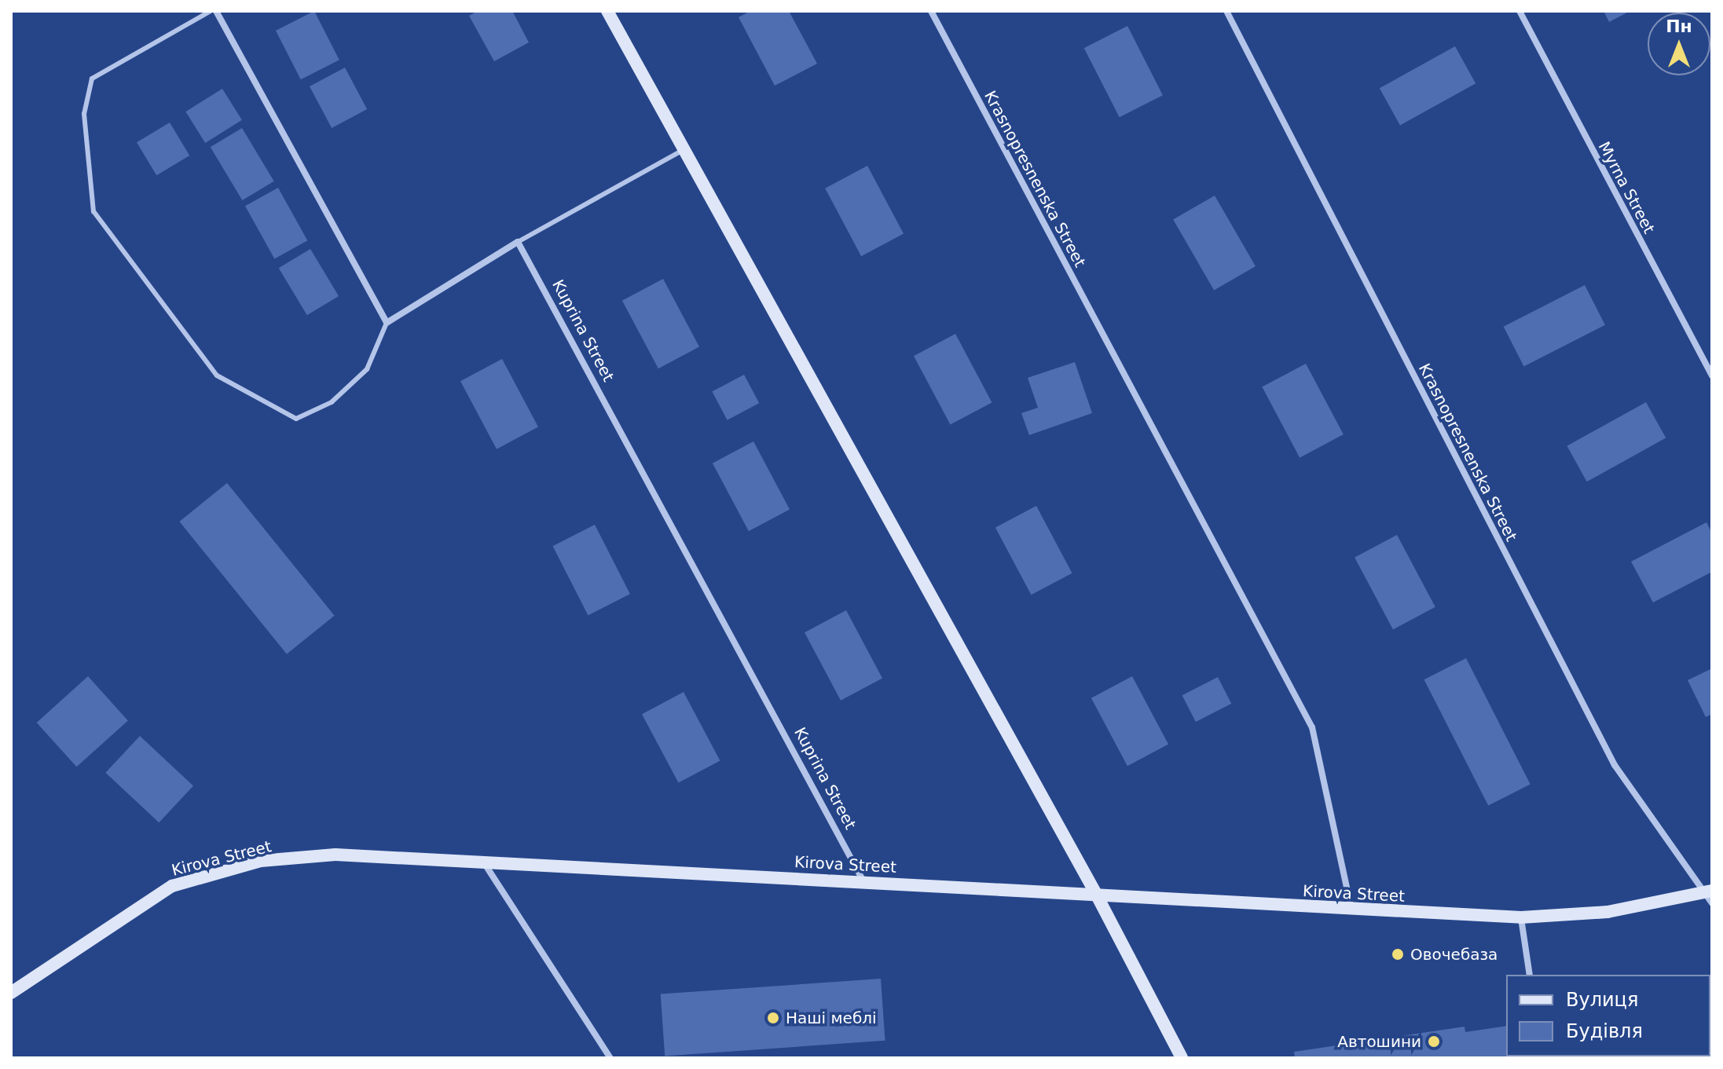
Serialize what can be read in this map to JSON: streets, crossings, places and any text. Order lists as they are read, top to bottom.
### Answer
{
  "streets": {
    "main road": ["Kirova Street"],
    "street": ["Krasnopresnenska Street", "Myrna Street", "Kuprina Street"]
  },
  "crossings": [
    ["Krasnopresnenska Street", "Kirova Street"],
    ["Kuprina Street", "Kirova Street"]
  ],
  "places": ["Овочебаза", "Наші меблі", "Автошини"],
  "legend": ["Вулиця", "Будівля"],
  "north": "top"
}
